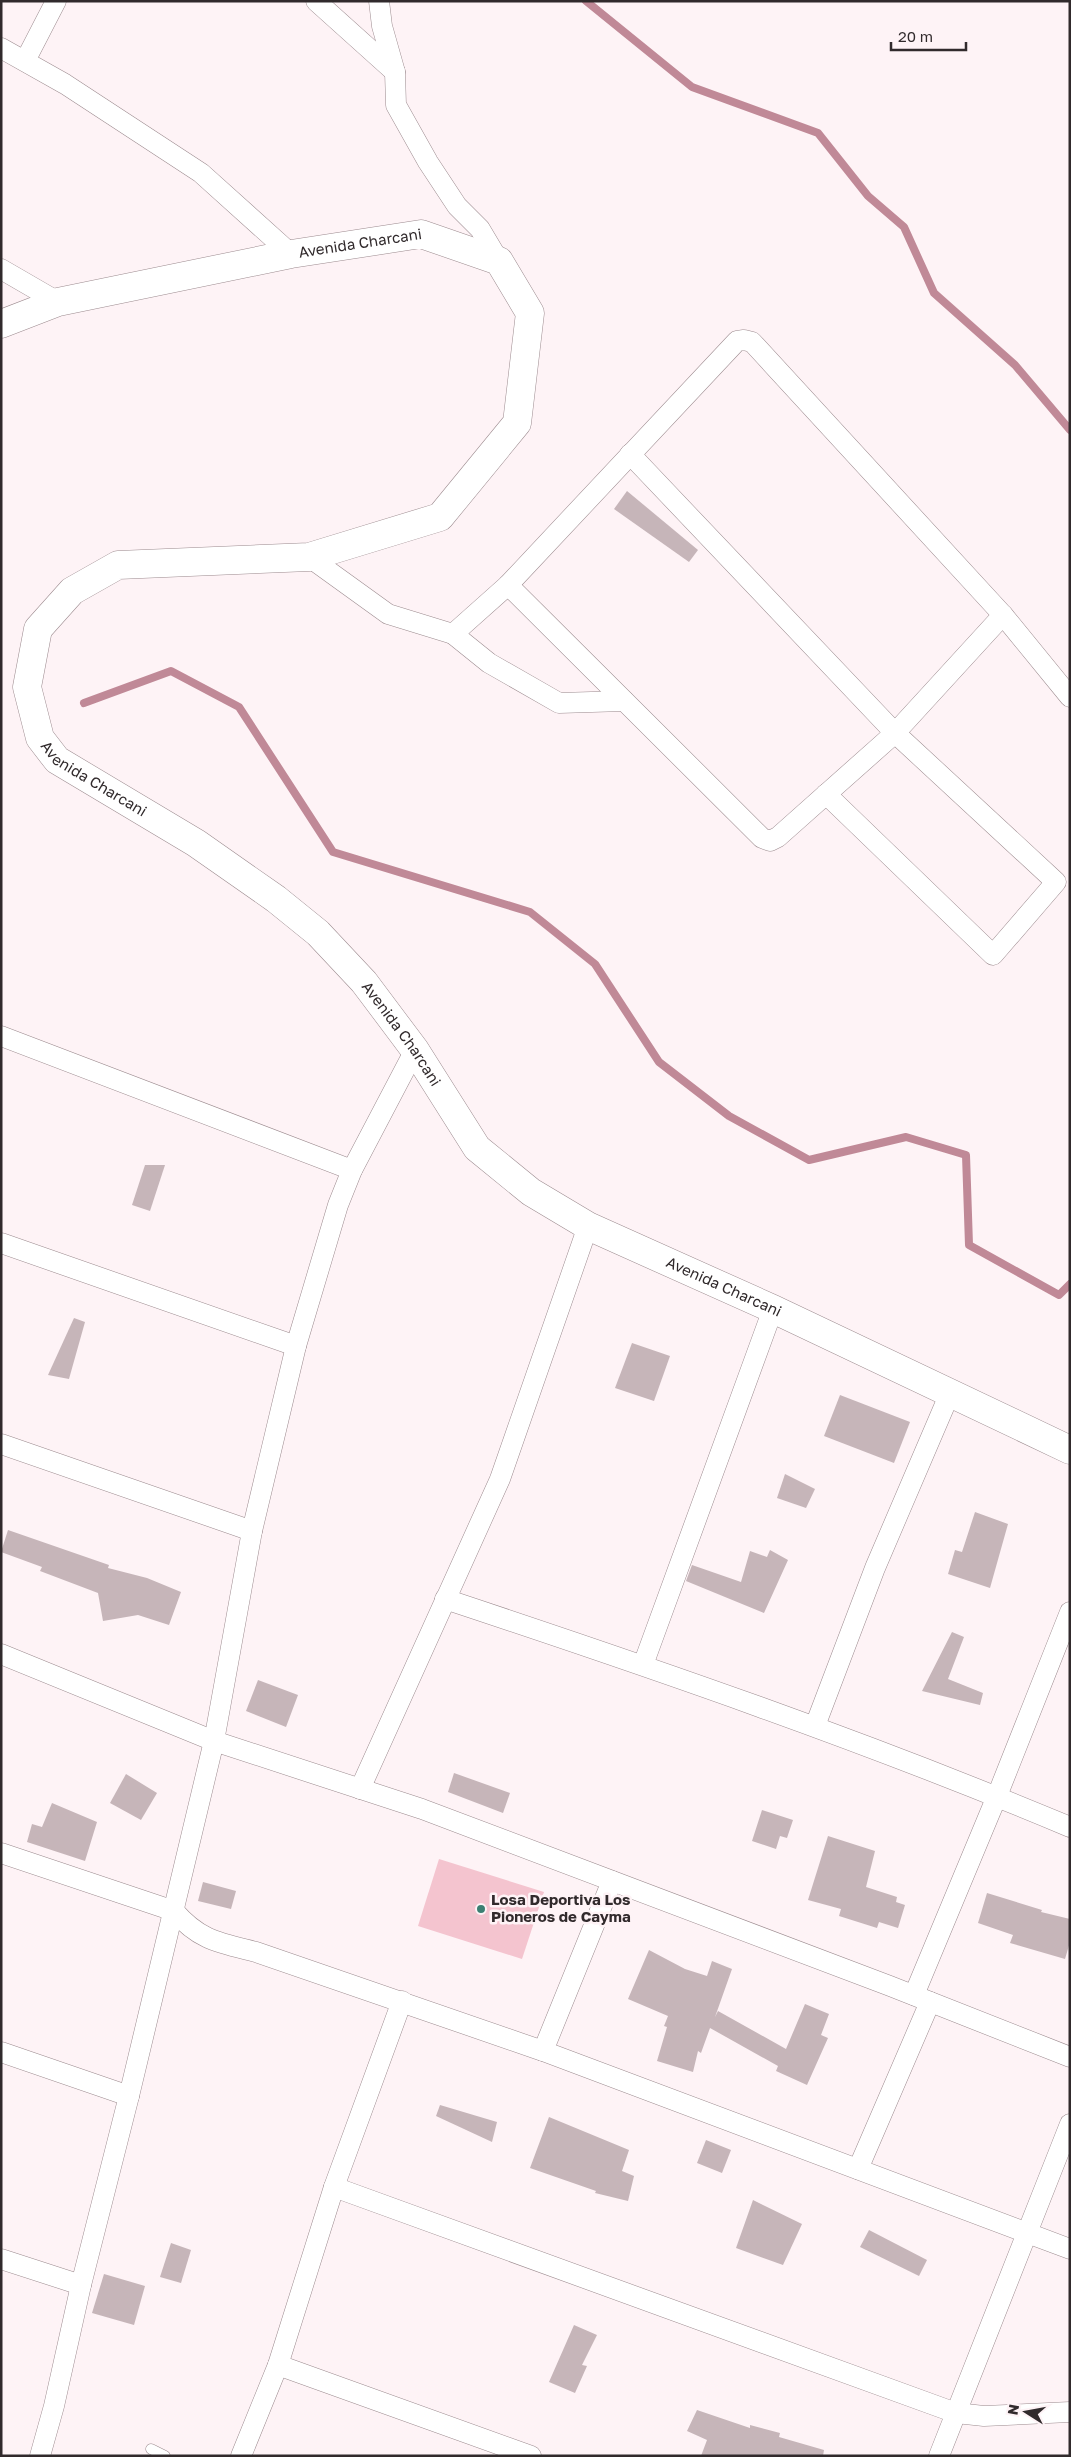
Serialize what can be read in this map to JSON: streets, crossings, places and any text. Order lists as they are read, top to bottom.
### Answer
{
  "streets": {
    "main road": ["Avenida Charcani"]
  },
  "places": ["Losa Deportiva Los Pioneros de Cayma"],
  "scale_bar": "20 m",
  "north": "left"
}
